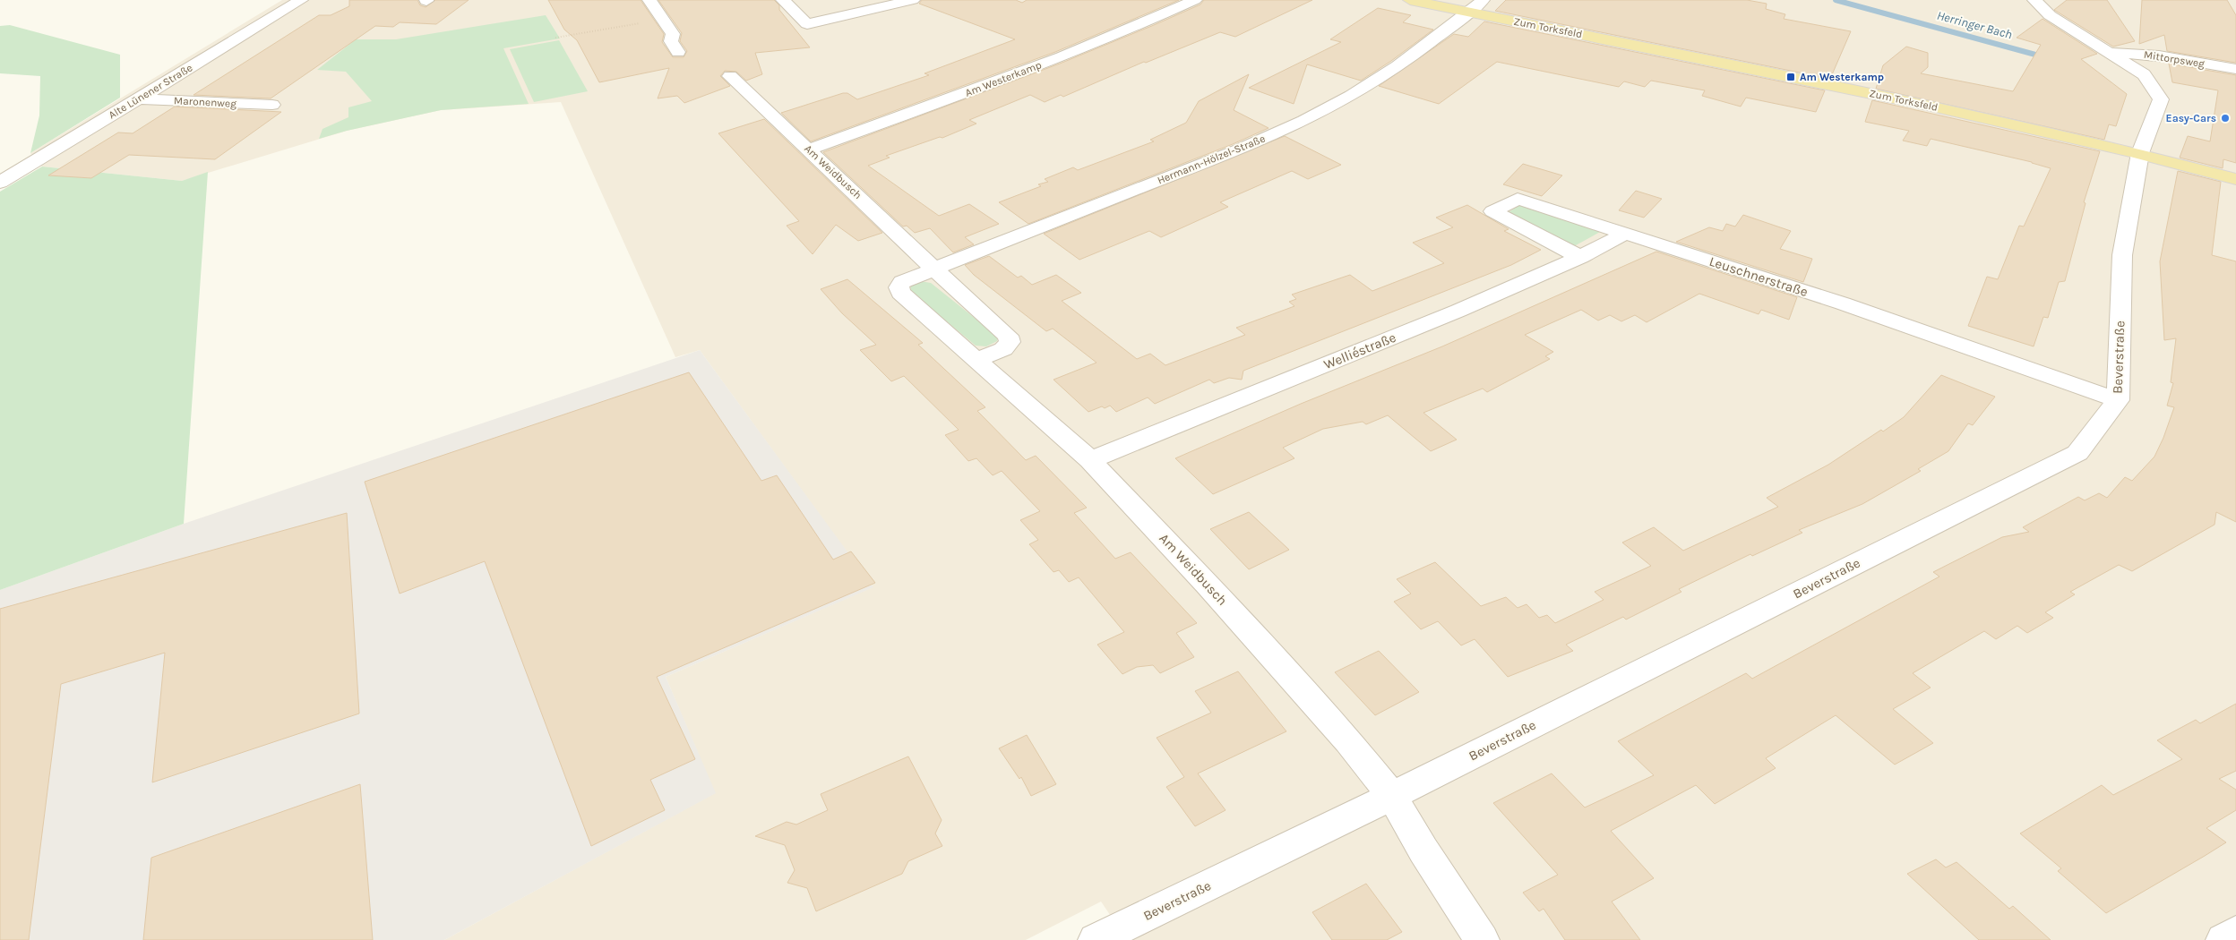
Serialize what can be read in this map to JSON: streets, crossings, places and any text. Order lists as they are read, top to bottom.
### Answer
{
  "streets": {
    "main road": ["Zum Torksfeld"],
    "street": [
      "Mittorpsweg",
      "Am Westerkamp",
      "Alte Lünener Straße",
      "Maronenweg",
      "Hermann-Hölzel-Straße",
      "Am Weidbusch",
      "Leuschnerstraße",
      "Welliéstraße",
      "Beverstraße"
    ]
  },
  "crossings": [
    ["Zum Torksfeld", "Hermann-Hölzel-Straße"],
    ["Zum Torksfeld", "Beverstraße"],
    ["Mittorpsweg", "Beverstraße"],
    ["Am Westerkamp", "Am Weidbusch"],
    ["Alte Lünener Straße", "Maronenweg"],
    ["Hermann-Hölzel-Straße", "Am Weidbusch"],
    ["Am Weidbusch", "Welliéstraße"],
    ["Am Weidbusch", "Beverstraße"],
    ["Leuschnerstraße", "Welliéstraße"],
    ["Leuschnerstraße", "Beverstraße"]
  ],
  "water": ["Herringer Bach"],
  "places": {
    "transit": ["Am Westerkamp"],
    "other": ["Easy-Cars"]
  }
}
